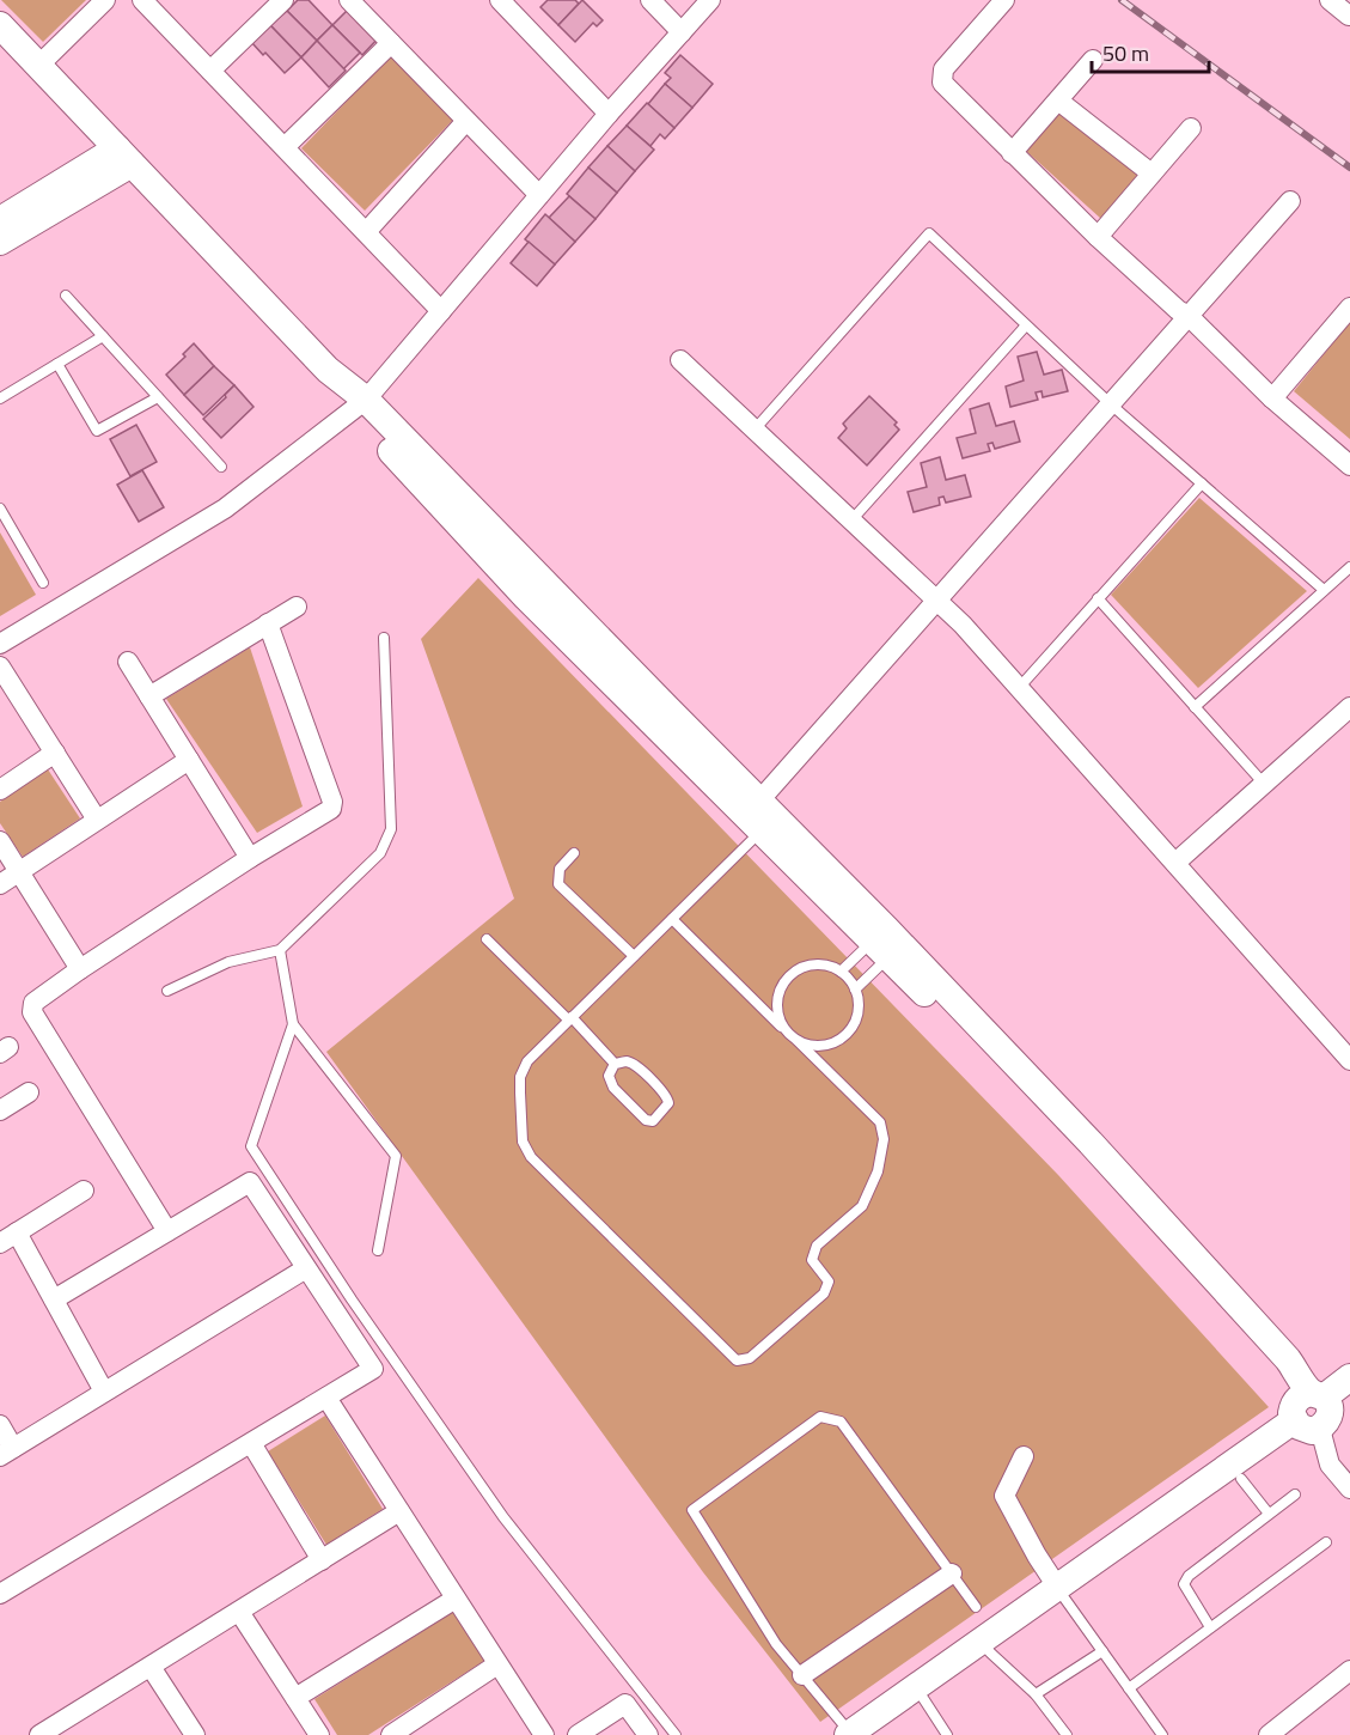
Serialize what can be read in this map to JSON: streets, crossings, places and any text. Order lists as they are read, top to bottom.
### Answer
{
  "scale_bar": "50 m"
}
